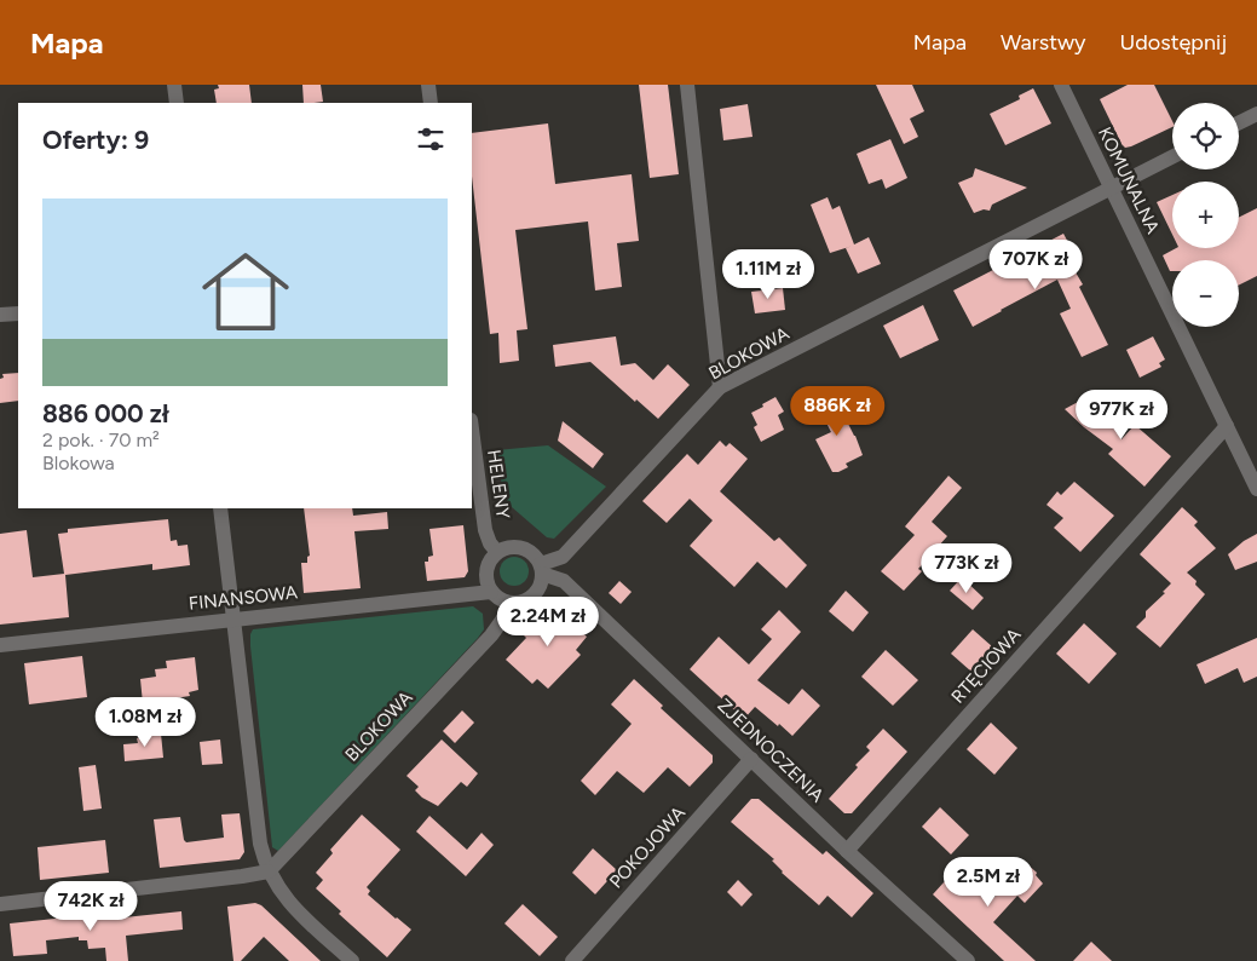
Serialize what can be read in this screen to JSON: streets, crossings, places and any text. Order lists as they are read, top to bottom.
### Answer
{
  "streets": {
    "street": [
      "KOMUNALNA",
      "BLOKOWA",
      "HELENY",
      "FINANSOWA",
      "RTĘCIOWA",
      "ZJEDNOCZENIA",
      "POKOJOWA"
    ]
  },
  "crossings": [
    ["KOMUNALNA", "BLOKOWA"],
    ["KOMUNALNA", "RTĘCIOWA"],
    ["BLOKOWA", "HELENY"],
    ["BLOKOWA", "FINANSOWA"],
    ["BLOKOWA", "ZJEDNOCZENIA"],
    ["HELENY", "FINANSOWA"],
    ["HELENY", "ZJEDNOCZENIA"],
    ["FINANSOWA", "ZJEDNOCZENIA"],
    ["RTĘCIOWA", "ZJEDNOCZENIA"],
    ["ZJEDNOCZENIA", "POKOJOWA"]
  ],
  "page": {
    "header": "Mapa",
    "nav": ["Mapa", "Warstwy", "Udostępnij"],
    "map_buttons": ["+", "−"],
    "heading": "Oferty: 9",
    "list": [
      {
        "name": "886 000 zł",
        "note": "2 pok. · 70 m² · Blokowa"
      }
    ],
    "price": [
      "707K zł",
      "1.11M zł",
      "886K zł",
      "977K zł",
      "773K zł",
      "2.24M zł",
      "1.08M zł",
      "2.5M zł",
      "742K zł"
    ]
  }
}
